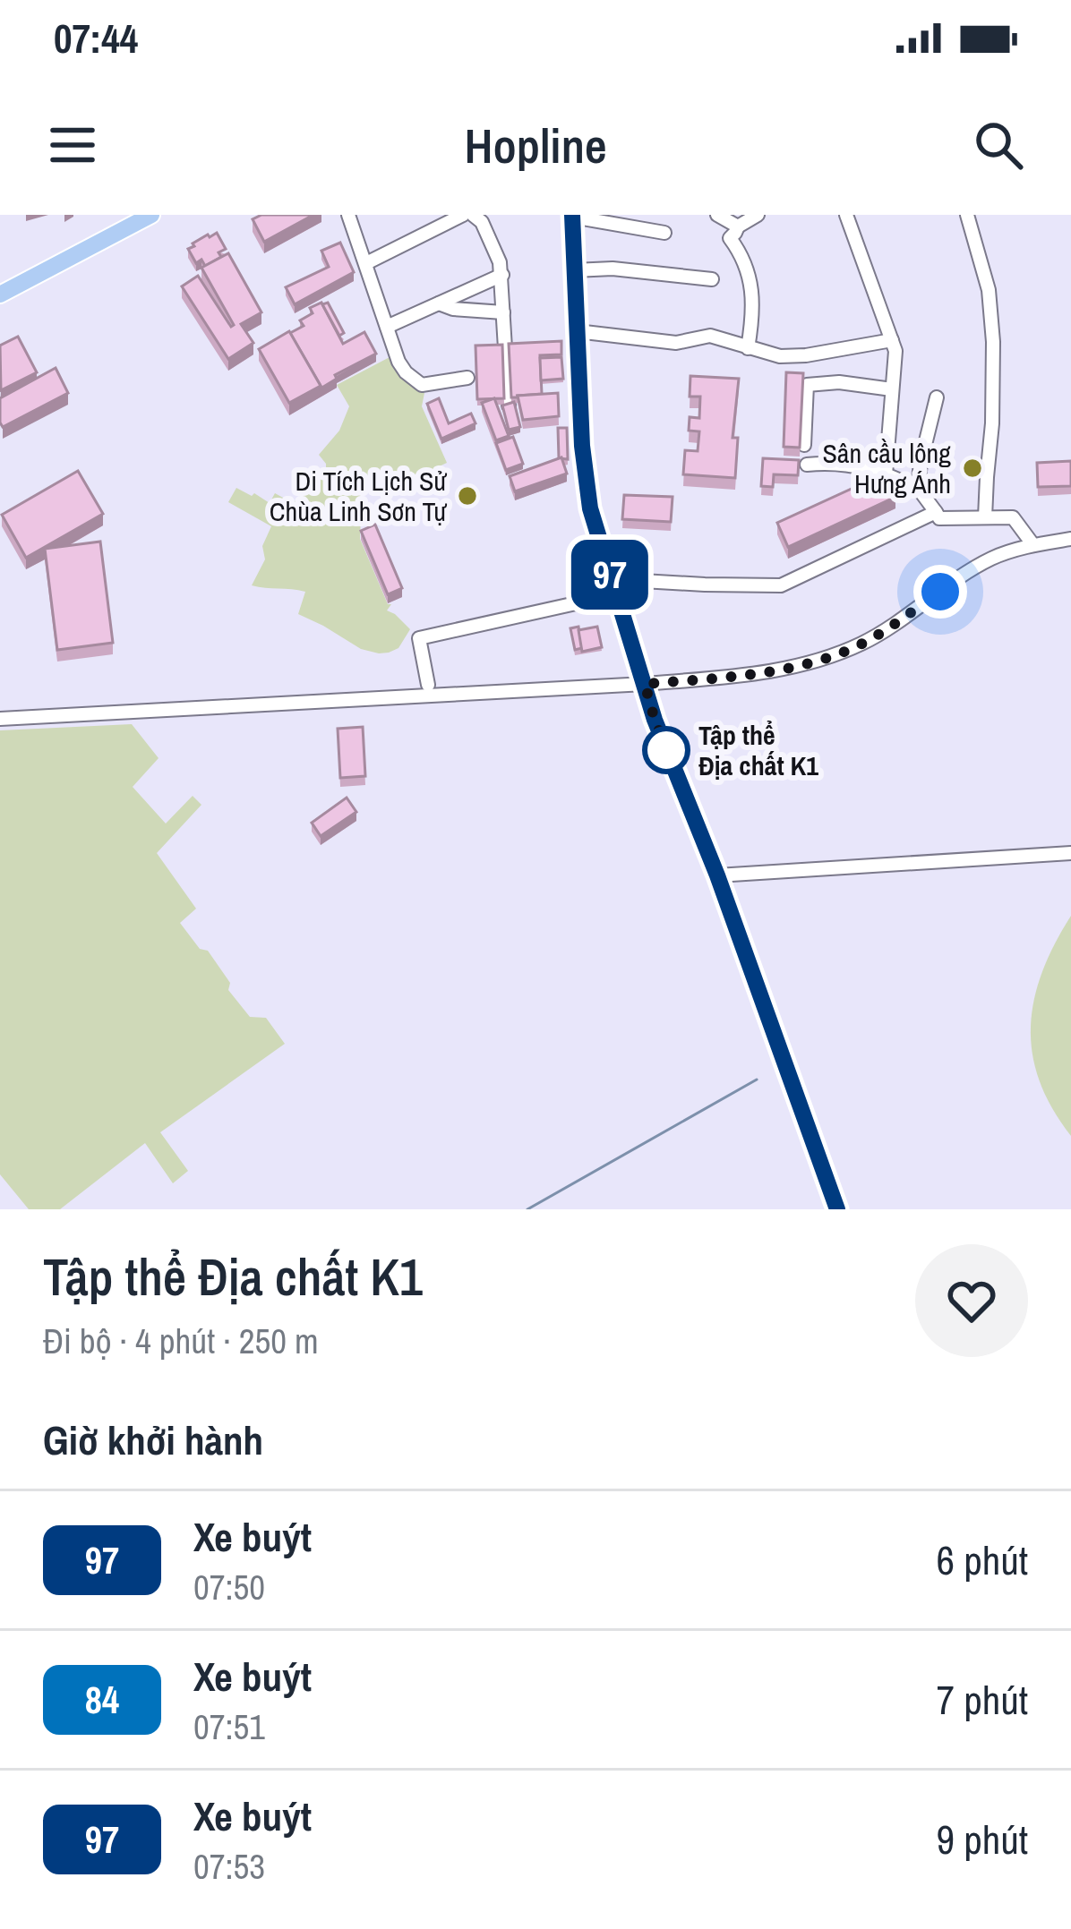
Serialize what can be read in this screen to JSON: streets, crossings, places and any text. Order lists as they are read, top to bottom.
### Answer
{
  "places": ["Sân cầu lông Hưng Ánh", "Di Tích Lịch Sử Chùa Linh Sơn Tự", "Tập thể Địa chất K1"],
  "lines": ["bus line 97"],
  "page": {
    "status": "07:44",
    "header": "Hopline",
    "on_map": "97",
    "heading": [
      ["Tập thể Địa chất K1", "Đi bộ · 4 phút · 250 m"],
      "Giờ khởi hành"
    ],
    "list": [
      {
        "mark": "97",
        "name": "Xe buýt",
        "note": "07:50",
        "value": "6 phút"
      },
      {
        "mark": "84",
        "name": "Xe buýt",
        "note": "07:51",
        "value": "7 phút"
      },
      {
        "mark": "97",
        "name": "Xe buýt",
        "note": "07:53",
        "value": "9 phút"
      }
    ]
  }
}
